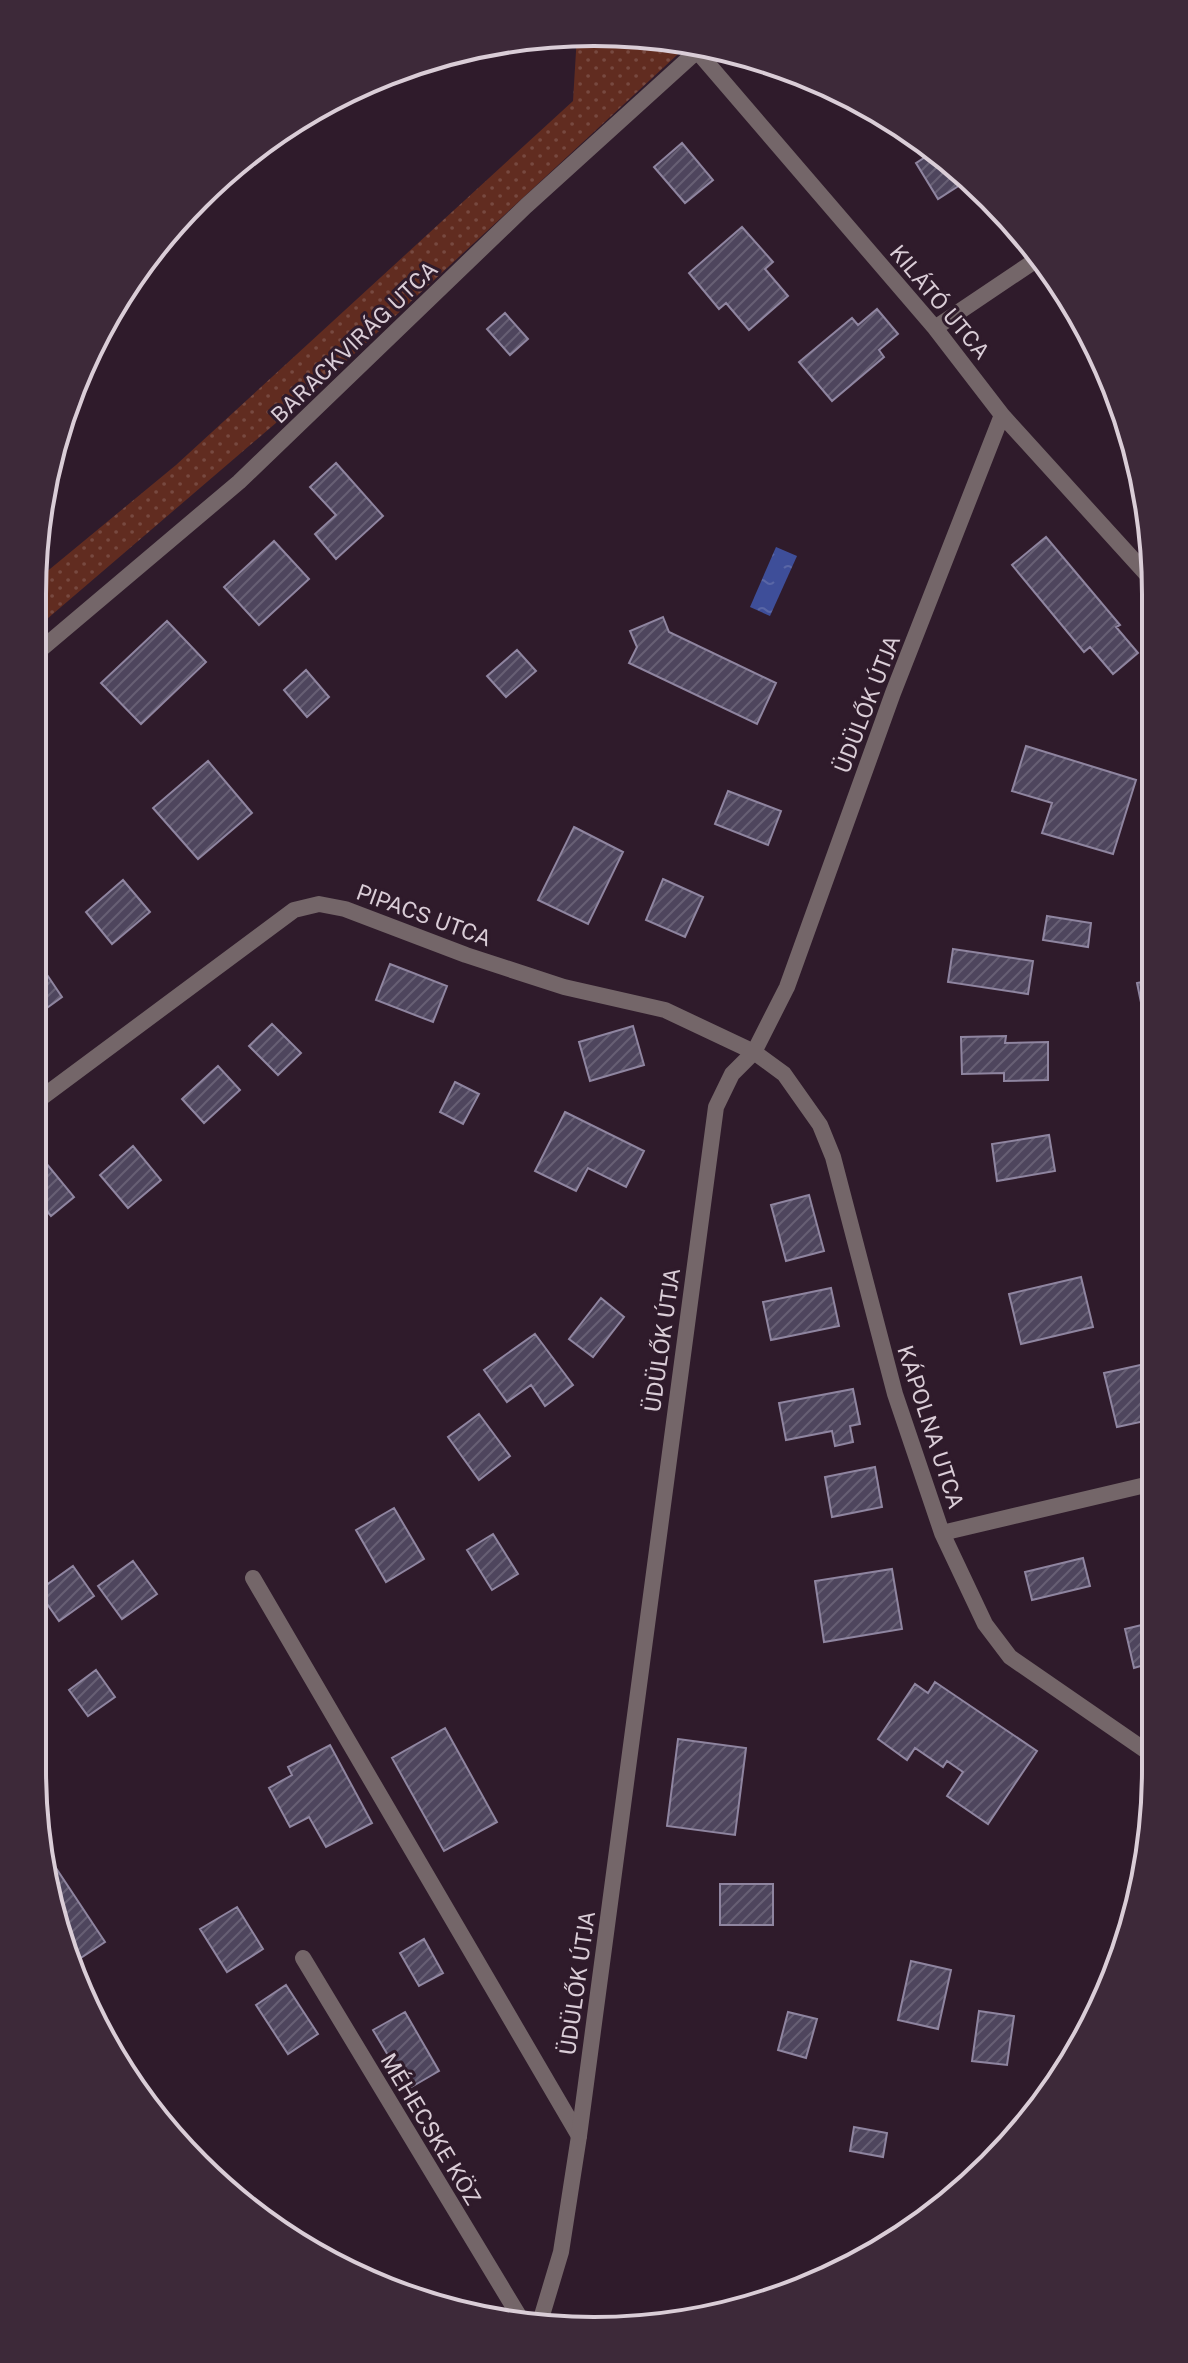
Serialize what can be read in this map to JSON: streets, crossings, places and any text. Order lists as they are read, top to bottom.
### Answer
{
  "streets": {
    "street": [
      "KILÁTÓ UTCA",
      "BARACKVIRÁG UTCA",
      "ÜDÜLŐK ÚTJA",
      "PIPACS UTCA",
      "KÁPOLNA UTCA",
      "MÉHECSKE KÖZ"
    ]
  },
  "crossings": [
    ["KILÁTÓ UTCA", "ÜDÜLŐK ÚTJA"],
    ["ÜDÜLŐK ÚTJA", "PIPACS UTCA"],
    ["ÜDÜLŐK ÚTJA", "KÁPOLNA UTCA"],
    ["PIPACS UTCA", "KÁPOLNA UTCA"]
  ]
}
